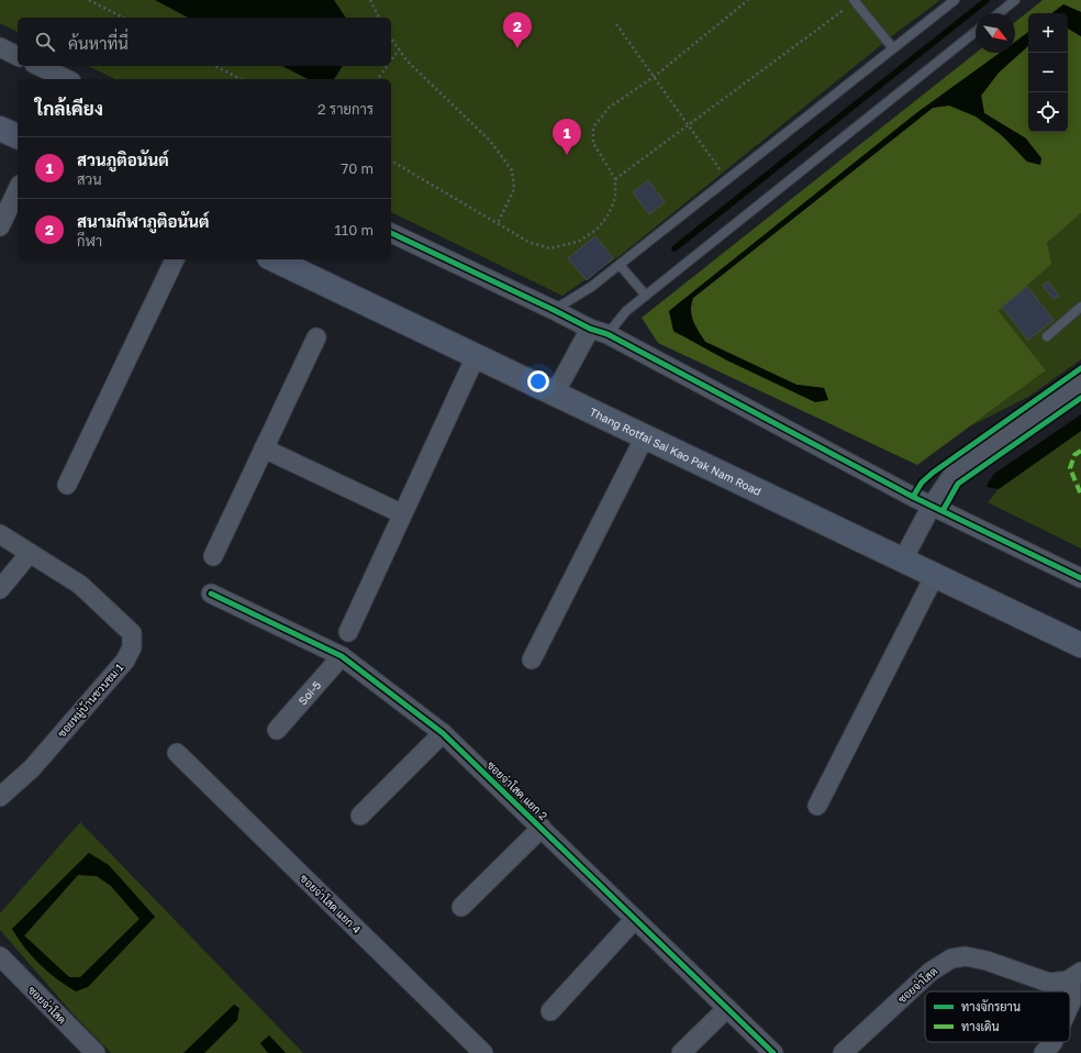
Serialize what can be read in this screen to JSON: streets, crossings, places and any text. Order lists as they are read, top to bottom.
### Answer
{
  "streets": {
    "main road": ["Thang Rotfai Sai Kao Pak Nam Road"],
    "street": [
      "Soi-5",
      "ซอยหมู่บ้านชวนชม 1",
      "ซอยจ่าโสด แยก 2",
      "ซอยจ่าโสด แยก 4",
      "ซอยจ่าโสด"
    ]
  },
  "crossings": [
    ["Soi-5", "ซอยจ่าโสด แยก 2"]
  ],
  "legend": ["ทางจักรยาน", "ทางเดิน"],
  "north": "bottom right",
  "page": {
    "pins": ["2", "1"],
    "map_buttons": ["+", "−"],
    "search": "ค้นหาที่นี่",
    "heading": ["ใกล้เคียง", "2 รายการ"],
    "list": [
      {
        "mark": "1",
        "name": "สวนภูติอนันต์",
        "note": "สวน",
        "value": "70 m"
      },
      {
        "mark": "2",
        "name": "สนามกีฬาภูติอนันต์",
        "note": "กีฬา",
        "value": "110 m"
      }
    ]
  }
}
